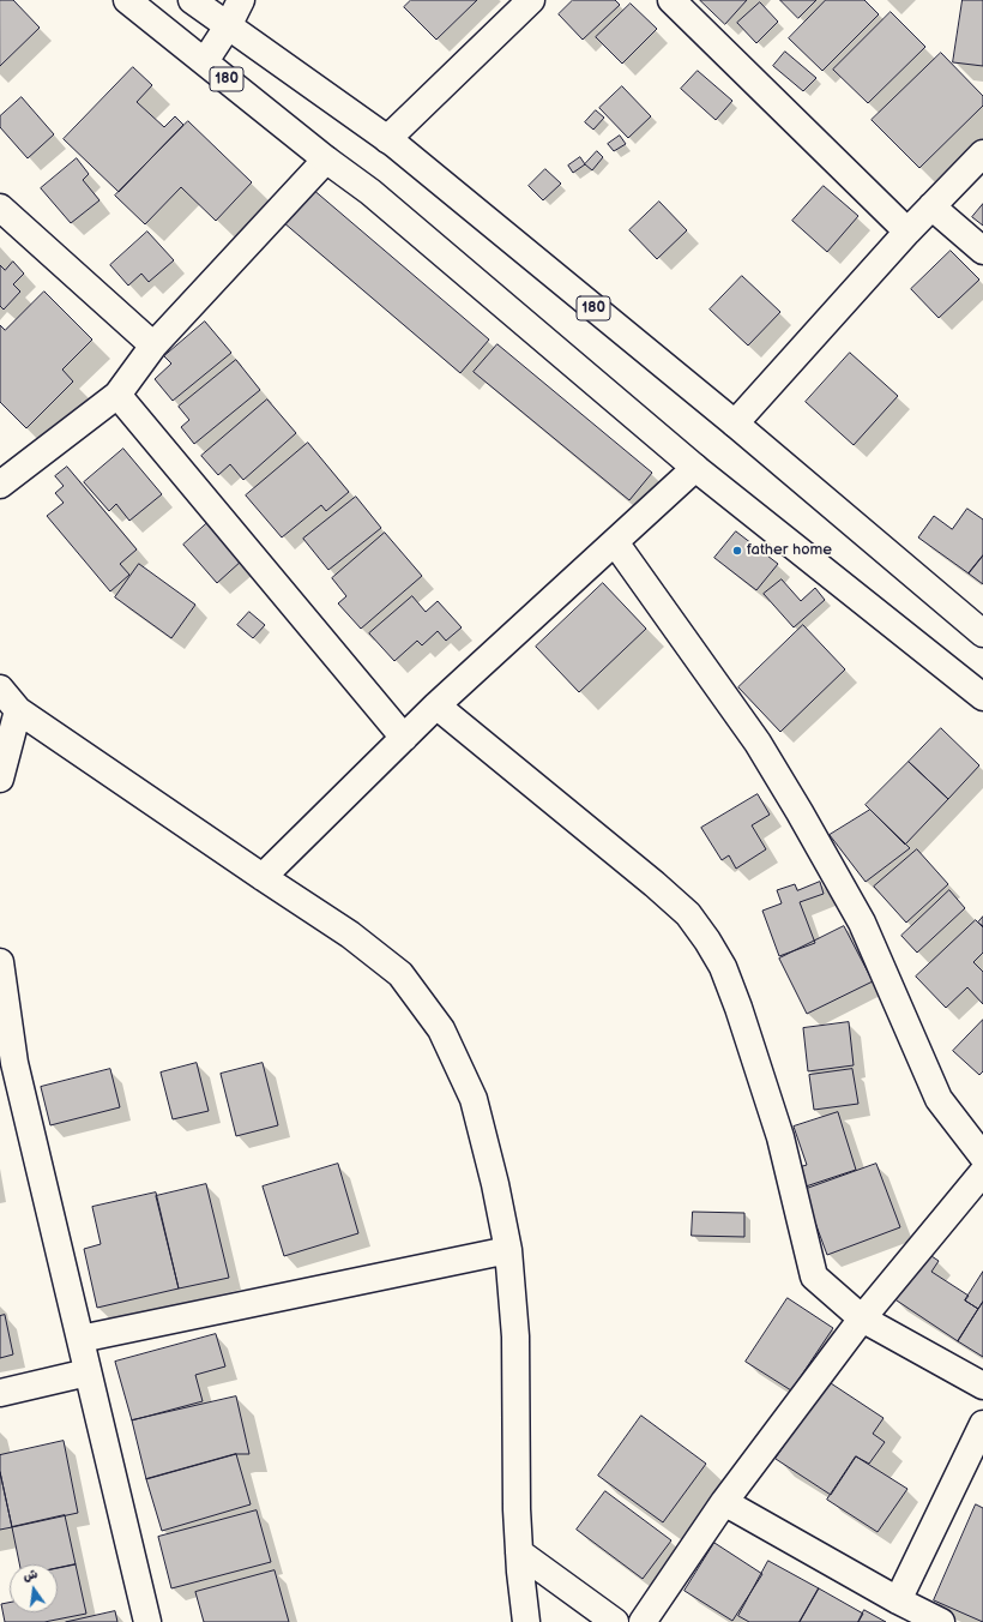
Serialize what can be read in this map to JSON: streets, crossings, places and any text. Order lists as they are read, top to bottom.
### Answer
{
  "streets": {
    "main road": ["180"]
  },
  "places": ["father home"],
  "north": "top"
}
